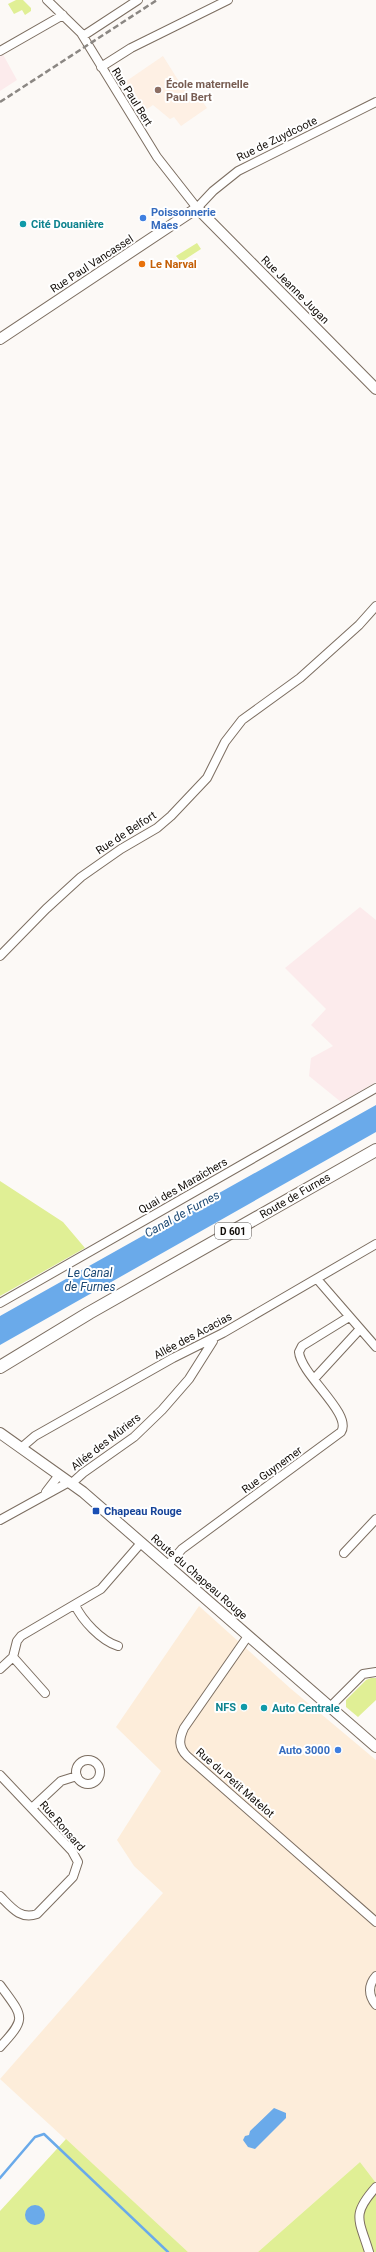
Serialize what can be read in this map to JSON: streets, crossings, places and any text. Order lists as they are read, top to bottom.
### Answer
{
  "streets": {
    "main road": ["Route de Furnes", "D 601"],
    "street": [
      "Rue Paul Bert",
      "Rue de Zuydcoote",
      "Rue Paul Vancassel",
      "Rue Jeanne Jugan",
      "Rue de Belfort",
      "Quai des Maraîchers",
      "Allée des Acacias",
      "Allée des Mûriers",
      "Rue Guynemer",
      "Route du Chapeau Rouge",
      "Rue du Petit Matelot",
      "Rue Ronsard"
    ]
  },
  "crossings": [
    ["Rue Paul Bert", "Rue de Zuydcoote"],
    ["Rue Paul Bert", "Rue Paul Vancassel"],
    ["Rue Paul Bert", "Rue Jeanne Jugan"],
    ["Rue de Zuydcoote", "Rue Paul Vancassel"],
    ["Rue de Zuydcoote", "Rue Jeanne Jugan"],
    ["Rue Paul Vancassel", "Rue Jeanne Jugan"],
    ["Allée des Acacias", "Allée des Mûriers"],
    ["Allée des Acacias", "Route du Chapeau Rouge"],
    ["Allée des Mûriers", "Route du Chapeau Rouge"],
    ["Rue Guynemer", "Route du Chapeau Rouge"],
    ["Route du Chapeau Rouge", "Rue du Petit Matelot"]
  ],
  "water": ["Canal de Furnes", "Le Canal de Furnes"],
  "places": {
    "other": [
      "École maternelle Paul Bert",
      "Poissonnerie Maes",
      "Cité Douanière",
      "Le Narval",
      "NFS",
      "Auto Centrale",
      "Auto 3000"
    ],
    "transit": ["Chapeau Rouge"]
  }
}
